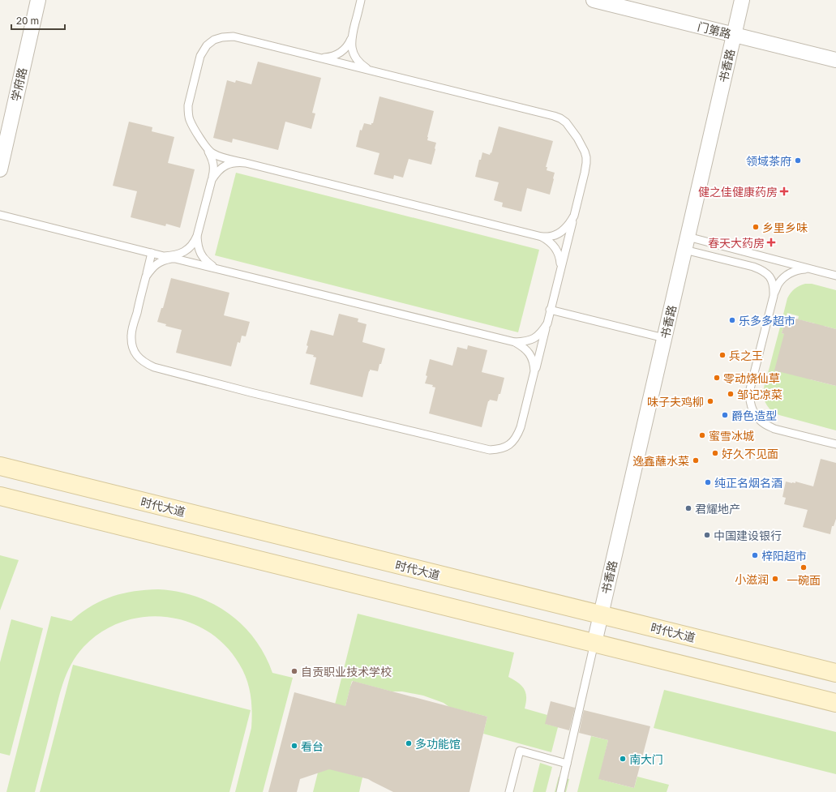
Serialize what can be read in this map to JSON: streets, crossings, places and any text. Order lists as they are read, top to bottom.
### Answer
{
  "streets": {
    "main road": ["时代大道"],
    "street": ["门第路", "书香路", "学府路"]
  },
  "crossings": [
    ["门第路", "书香路"],
    ["书香路", "时代大道"]
  ],
  "places": {
    "other": [
      "领域茶府",
      "乡里乡味",
      "乐多多超市",
      "兵之王",
      "零动烧仙草",
      "邹记凉菜",
      "味子夫鸡柳",
      "爵色造型",
      "蜜雪冰城",
      "好久不见面",
      "逸鑫蘸水菜",
      "纯正名烟名酒",
      "君耀地产",
      "中国建设银行",
      "梓阳超市",
      "一碗面",
      "小滋润",
      "自贡职业技术学校",
      "多功能馆",
      "看台",
      "南大门"
    ],
    "health": ["健之佳健康药房", "春天大药房"]
  },
  "scale_bar": "20 m"
}
